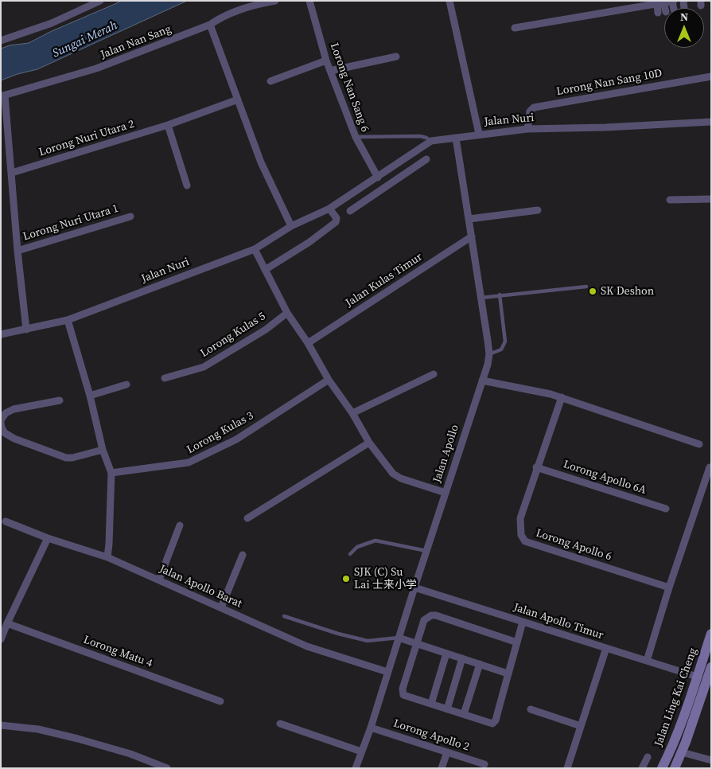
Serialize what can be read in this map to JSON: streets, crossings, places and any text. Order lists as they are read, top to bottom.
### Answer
{
  "streets": {
    "street": [
      "Jalan Nan Sang",
      "Lorong Nan Sang 10D",
      "Lorong Nan Sang 6",
      "Jalan Nuri",
      "Lorong Nuri Utara 2",
      "Lorong Nuri Utara 1",
      "Jalan Kulas Timur",
      "Lorong Kulas 5",
      "Lorong Kulas 3",
      "Jalan Apollo",
      "Lorong Apollo 6A",
      "Lorong Apollo 6",
      "Jalan Apollo Barat",
      "Jalan Apollo Timur",
      "Lorong Matu 4",
      "Jalan Ling Kai Cheng",
      "Lorong Apollo 2"
    ]
  },
  "crossings": [
    ["Lorong Nan Sang 10D", "Jalan Nuri"],
    ["Lorong Nan Sang 6", "Jalan Nuri"],
    ["Jalan Nuri", "Jalan Apollo"],
    ["Jalan Kulas Timur", "Jalan Apollo"],
    ["Jalan Apollo", "Jalan Apollo Barat"],
    ["Jalan Apollo", "Jalan Apollo Timur"],
    ["Jalan Apollo", "Lorong Apollo 2"],
    ["Lorong Apollo 6A", "Lorong Apollo 6"],
    ["Jalan Apollo Timur", "Jalan Ling Kai Cheng"]
  ],
  "water": ["Sungai Merah"],
  "places": ["SK Deshon", "SJK (C) Su Lai 士来小学"],
  "north": "top"
}
